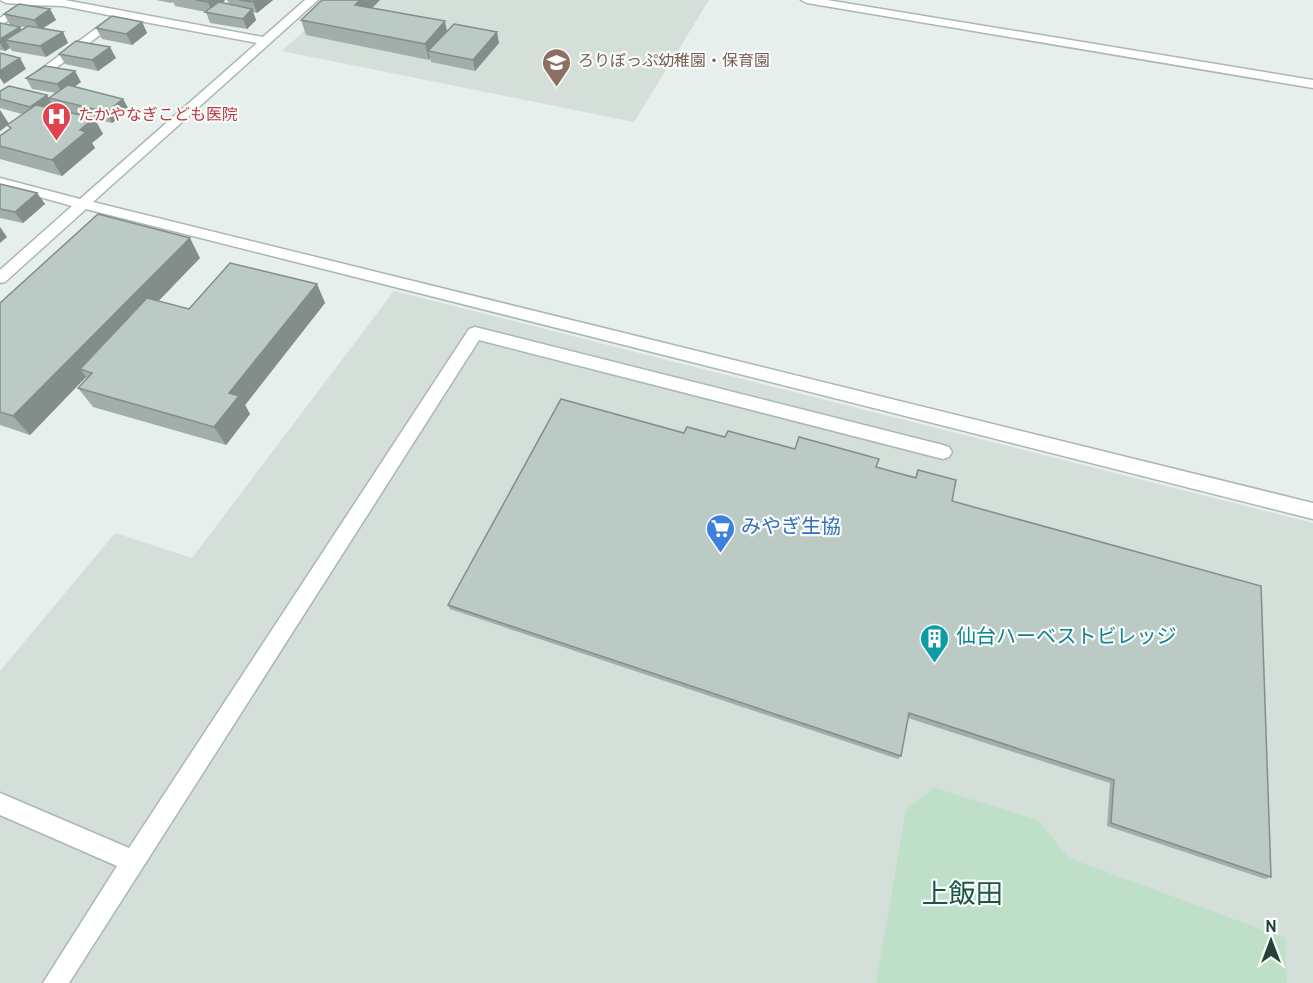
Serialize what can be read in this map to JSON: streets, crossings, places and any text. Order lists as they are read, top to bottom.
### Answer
{
  "districts": ["上飯田"],
  "places": {
    "school or university": ["ろりぽっぷ幼稚園・保育園"],
    "hospital": ["たかやなぎこども医院"],
    "supermarket": ["みやぎ生協"],
    "building": ["仙台ハーベストビレッジ"]
  },
  "north": "top"
}
